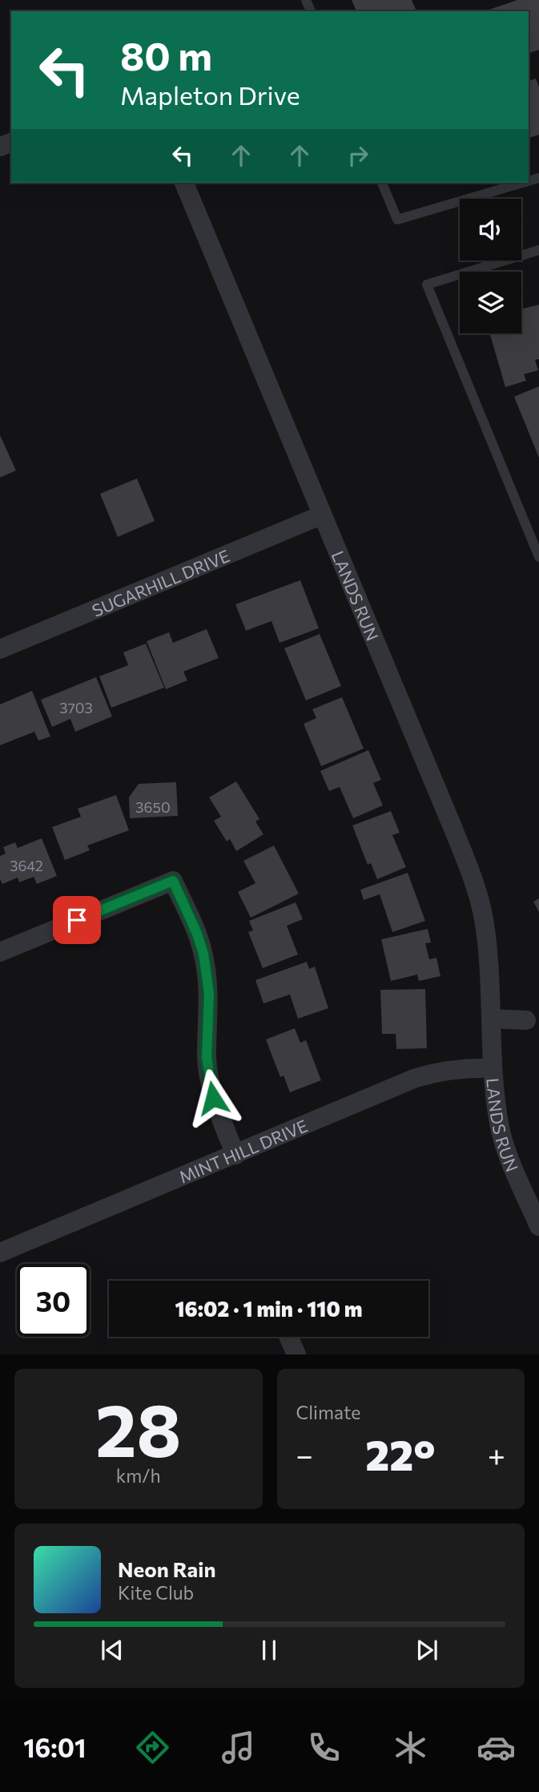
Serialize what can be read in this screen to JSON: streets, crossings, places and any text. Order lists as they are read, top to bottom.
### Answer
{
  "streets": {
    "street": ["SUGARHILL DRIVE", "LANDS RUN", "MINT HILL DRIVE"]
  },
  "crossings": [
    ["SUGARHILL DRIVE", "LANDS RUN"],
    ["LANDS RUN", "MINT HILL DRIVE"]
  ],
  "house_numbers": ["3703", "3650", "3642"],
  "page": {
    "turn": ["80 m", "Mapleton Drive"],
    "limit": "30",
    "trip": "16:02 · 1 min · 110 m",
    "tile": [
      ["28", "km/h"],
      "Climate"
    ],
    "heat": ["−", "22°", "+"],
    "song": ["Neon Rain", "Kite Club"],
    "tabs": "16:01"
  }
}
